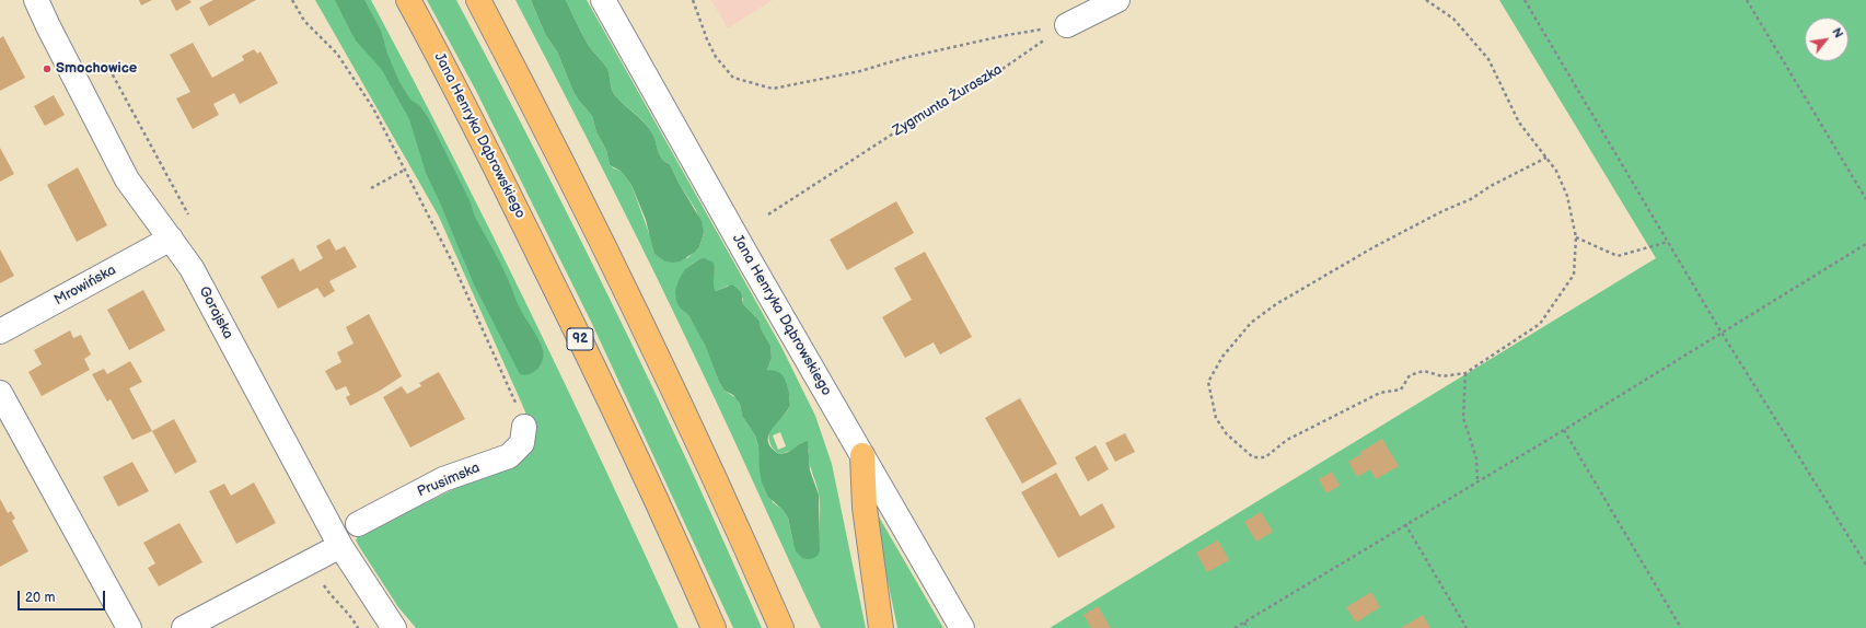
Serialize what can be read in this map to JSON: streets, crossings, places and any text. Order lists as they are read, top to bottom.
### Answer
{
  "streets": {
    "main road": ["Jana Henryka Dąbrowskiego", "92"],
    "street": ["Mrowińska", "Gorajska", "Prusimska"],
    "path": ["Zygmunta Żuraszka"]
  },
  "crossings": [
    ["Mrowińska", "Gorajska"]
  ],
  "places": ["Smochowice"],
  "scale_bar": "20 m",
  "north": "top right"
}
